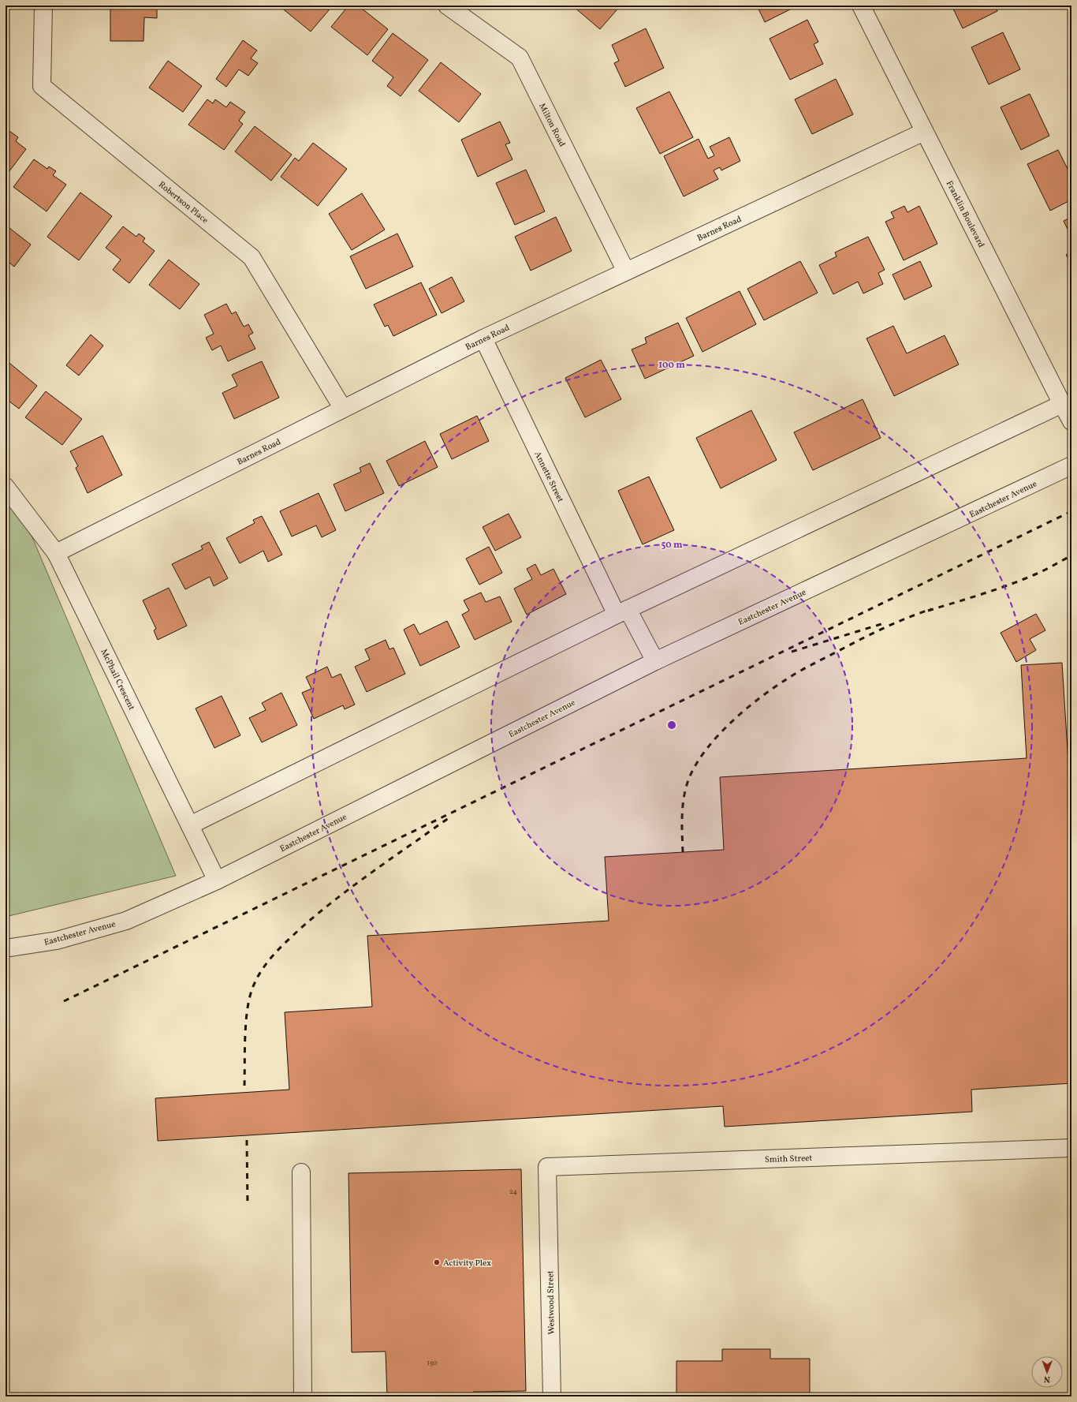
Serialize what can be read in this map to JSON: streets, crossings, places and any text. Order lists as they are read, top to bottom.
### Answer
{
  "streets": {
    "street": [
      "Milton Road",
      "Robertson Place",
      "Franklin Boulevard",
      "Barnes Road",
      "Annette Street",
      "Eastchester Avenue",
      "McPhail Crescent",
      "Smith Street",
      "Westwood Street"
    ]
  },
  "crossings": [
    ["Milton Road", "Barnes Road"],
    ["Robertson Place", "Barnes Road"],
    ["Franklin Boulevard", "Barnes Road"],
    ["Barnes Road", "Annette Street"],
    ["Barnes Road", "McPhail Crescent"],
    ["Annette Street", "Eastchester Avenue"],
    ["Eastchester Avenue", "McPhail Crescent"],
    ["Smith Street", "Westwood Street"]
  ],
  "places": ["Activity Plex"],
  "house_numbers": ["24", "150"],
  "north": "bottom",
  "rings": ["100 m", "50 m"]
}
